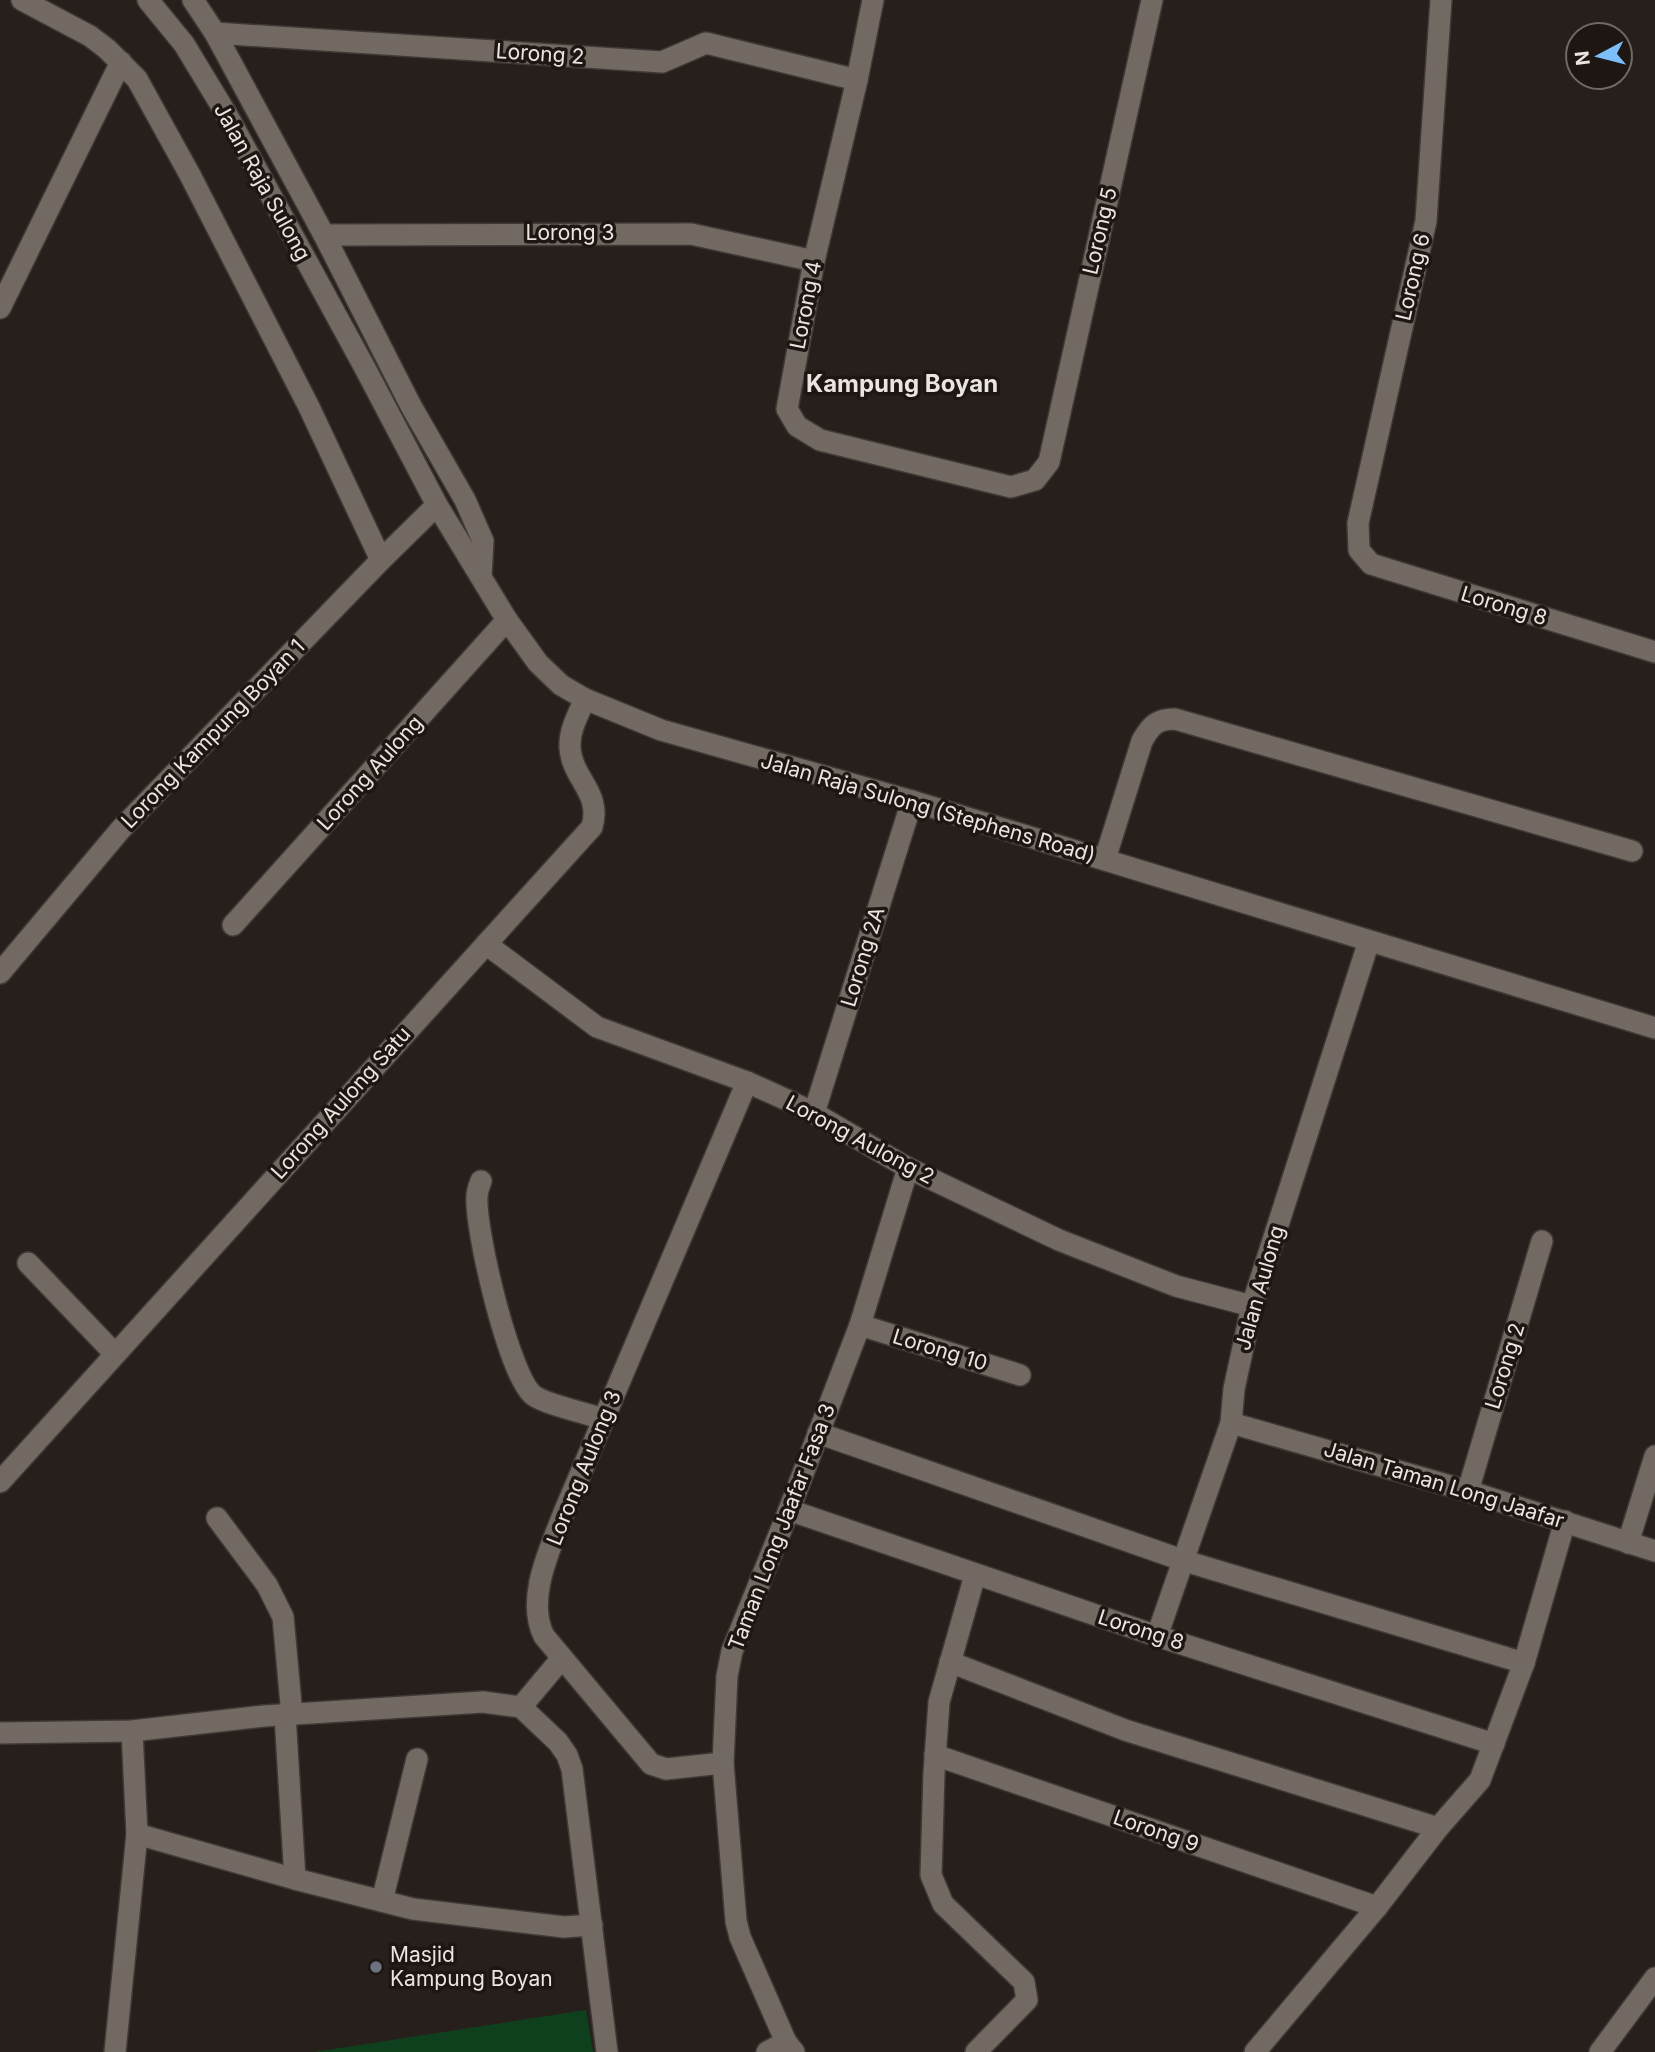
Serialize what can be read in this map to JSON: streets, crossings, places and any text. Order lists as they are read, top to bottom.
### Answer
{
  "streets": {
    "street": [
      "Lorong 2",
      "Jalan Raja Sulong",
      "Lorong 5",
      "Lorong 3",
      "Lorong 6",
      "Lorong 4",
      "Lorong 8",
      "Lorong Kampung Boyan 1",
      "Lorong Aulong",
      "Jalan Raja Sulong (Stephens Road)",
      "Lorong 2A",
      "Lorong Aulong Satu",
      "Lorong Aulong 2",
      "Jalan Aulong",
      "Lorong 10",
      "Lorong Aulong 3",
      "Jalan Taman Long Jaafar",
      "Taman Long Jaafar Fasa 3",
      "Lorong 9"
    ]
  },
  "crossings": [
    ["Lorong 2", "Lorong 4"],
    ["Lorong 2", "Jalan Taman Long Jaafar"],
    ["Jalan Raja Sulong", "Jalan Raja Sulong (Stephens Road)"],
    ["Lorong 5", "Lorong 4"],
    ["Lorong 3", "Lorong 4"],
    ["Lorong 6", "Lorong 8"],
    ["Lorong 8", "Jalan Aulong"],
    ["Lorong 8", "Taman Long Jaafar Fasa 3"],
    ["Lorong Kampung Boyan 1", "Jalan Raja Sulong (Stephens Road)"],
    ["Lorong Aulong", "Jalan Raja Sulong (Stephens Road)"],
    ["Jalan Raja Sulong (Stephens Road)", "Lorong 2A"],
    ["Jalan Raja Sulong (Stephens Road)", "Lorong Aulong Satu"],
    ["Jalan Raja Sulong (Stephens Road)", "Jalan Aulong"],
    ["Lorong 2A", "Lorong Aulong 2"],
    ["Lorong Aulong Satu", "Lorong Aulong 2"],
    ["Lorong Aulong 2", "Jalan Aulong"],
    ["Lorong Aulong 2", "Lorong Aulong 3"],
    ["Lorong Aulong 2", "Taman Long Jaafar Fasa 3"],
    ["Jalan Aulong", "Jalan Taman Long Jaafar"],
    ["Lorong 10", "Taman Long Jaafar Fasa 3"],
    ["Lorong Aulong 3", "Taman Long Jaafar Fasa 3"]
  ],
  "districts": ["Kampung Boyan"],
  "places": ["Masjid Kampung Boyan"],
  "north": "left"
}
